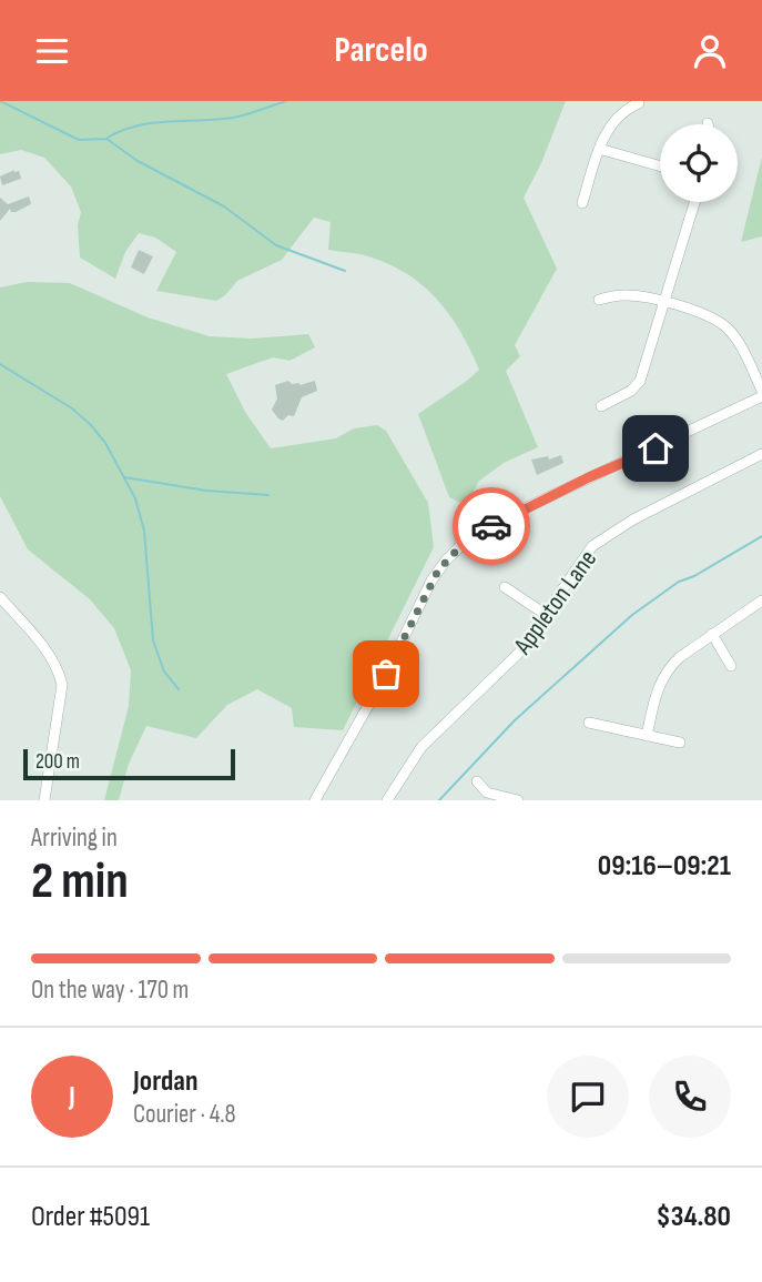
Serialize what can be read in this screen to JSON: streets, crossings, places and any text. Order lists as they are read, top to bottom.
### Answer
{
  "streets": {
    "street": ["Appleton Lane"]
  },
  "scale_bar": "200 m",
  "page": {
    "header": "Parcelo",
    "scale": "200 m",
    "heading": ["2 min", "Arriving in", "09:16–09:21"],
    "panel": [
      "Jordan",
      "Courier · 4.8",
      "Order #5091",
      "$34.80"
    ],
    "bar": "On the way · 170 m",
    "round": "J"
  }
}
